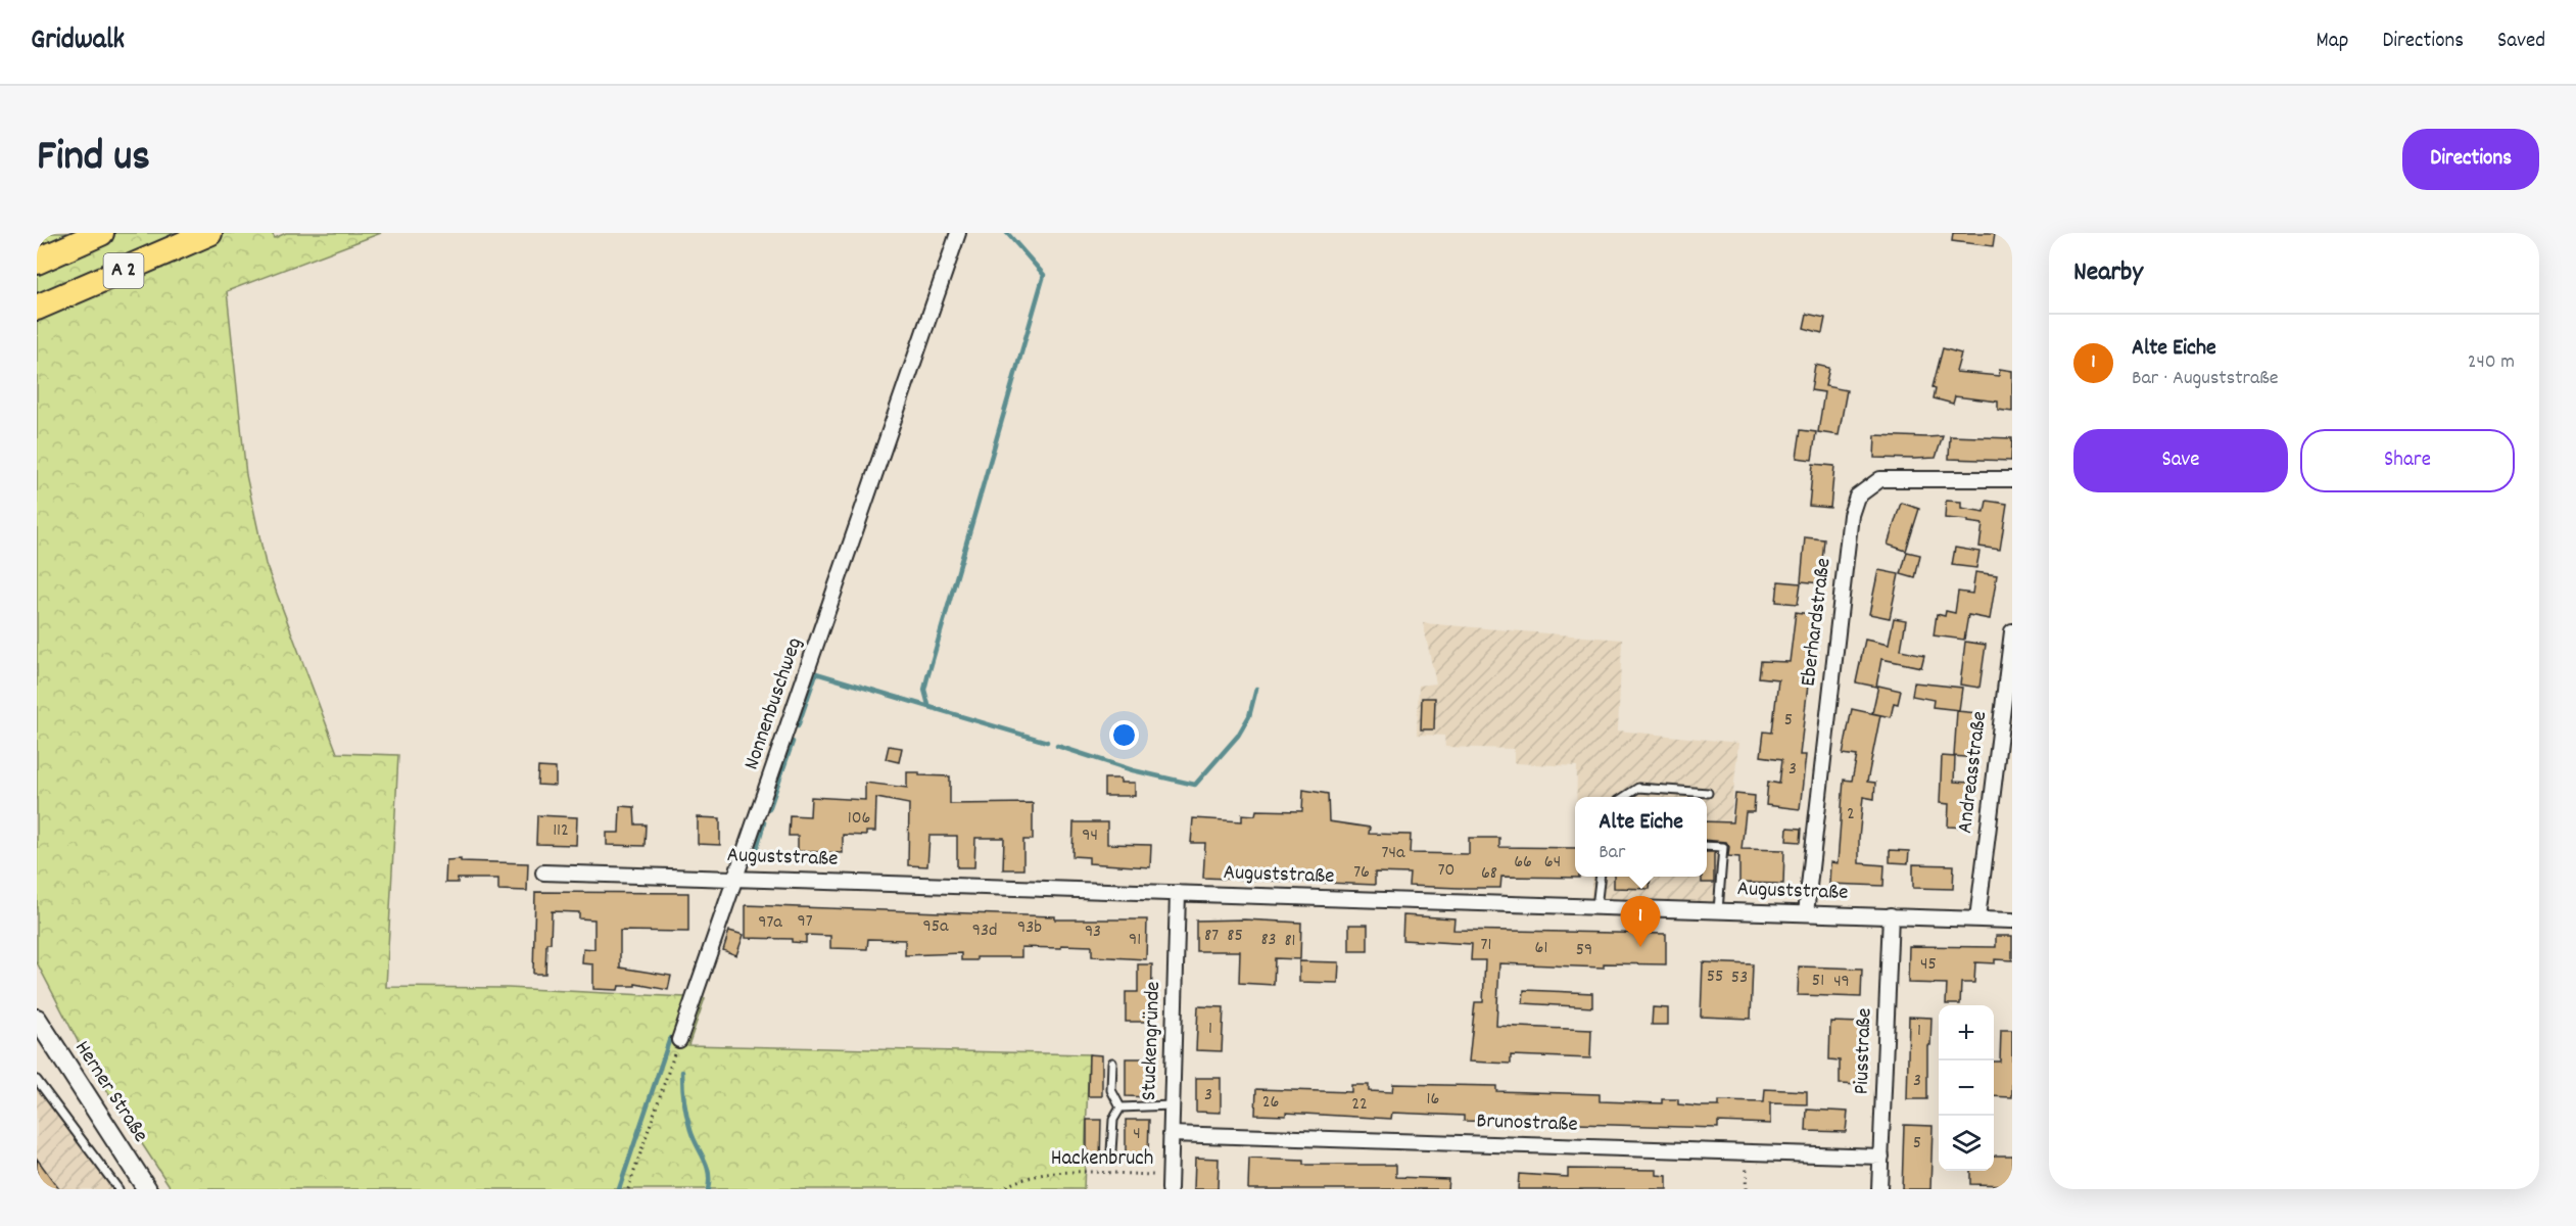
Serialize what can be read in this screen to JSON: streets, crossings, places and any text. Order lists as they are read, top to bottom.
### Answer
{
  "streets": {
    "highway": ["A 2"],
    "main road": ["Herner Straße"],
    "street": [
      "Eberhardstraße",
      "Nonnenbuschweg",
      "Andreasstraße",
      "Auguststraße",
      "Stuckengründe",
      "Piusstraße",
      "Brunostraße"
    ],
    "path": ["Hackenbruch"]
  },
  "crossings": [
    ["Eberhardstraße", "Auguststraße"],
    ["Nonnenbuschweg", "Auguststraße"],
    ["Andreasstraße", "Auguststraße"],
    ["Auguststraße", "Stuckengründe"],
    ["Auguststraße", "Piusstraße"],
    ["Stuckengründe", "Brunostraße"],
    ["Stuckengründe", "Hackenbruch"],
    ["Piusstraße", "Brunostraße"]
  ],
  "house_numbers": [
    "5",
    "3",
    "2",
    "106",
    "112",
    "94",
    "74a",
    "66",
    "64",
    "70",
    "76",
    "68",
    "97",
    "97a",
    "95a",
    "93b",
    "93d",
    "93",
    "87",
    "85",
    "91",
    "83",
    "81",
    "71",
    "61",
    "59",
    "45",
    "55",
    "53",
    "51",
    "49",
    "1",
    "1",
    "3",
    "3",
    "16",
    "26",
    "22",
    "4",
    "5"
  ],
  "page": {
    "header": "Gridwalk",
    "nav": ["Map", "Directions", "Saved"],
    "title": "Find us",
    "buttons": [
      "Directions",
      ["Save", "Share"]
    ],
    "heading": "Nearby",
    "list": [
      {
        "mark": "1",
        "name": "Alte Eiche",
        "note": "Bar · Auguststraße",
        "value": "240 m"
      }
    ],
    "popup": ["Alte Eiche", "Bar"],
    "pins": "1",
    "map_buttons": ["+", "−"]
  }
}
